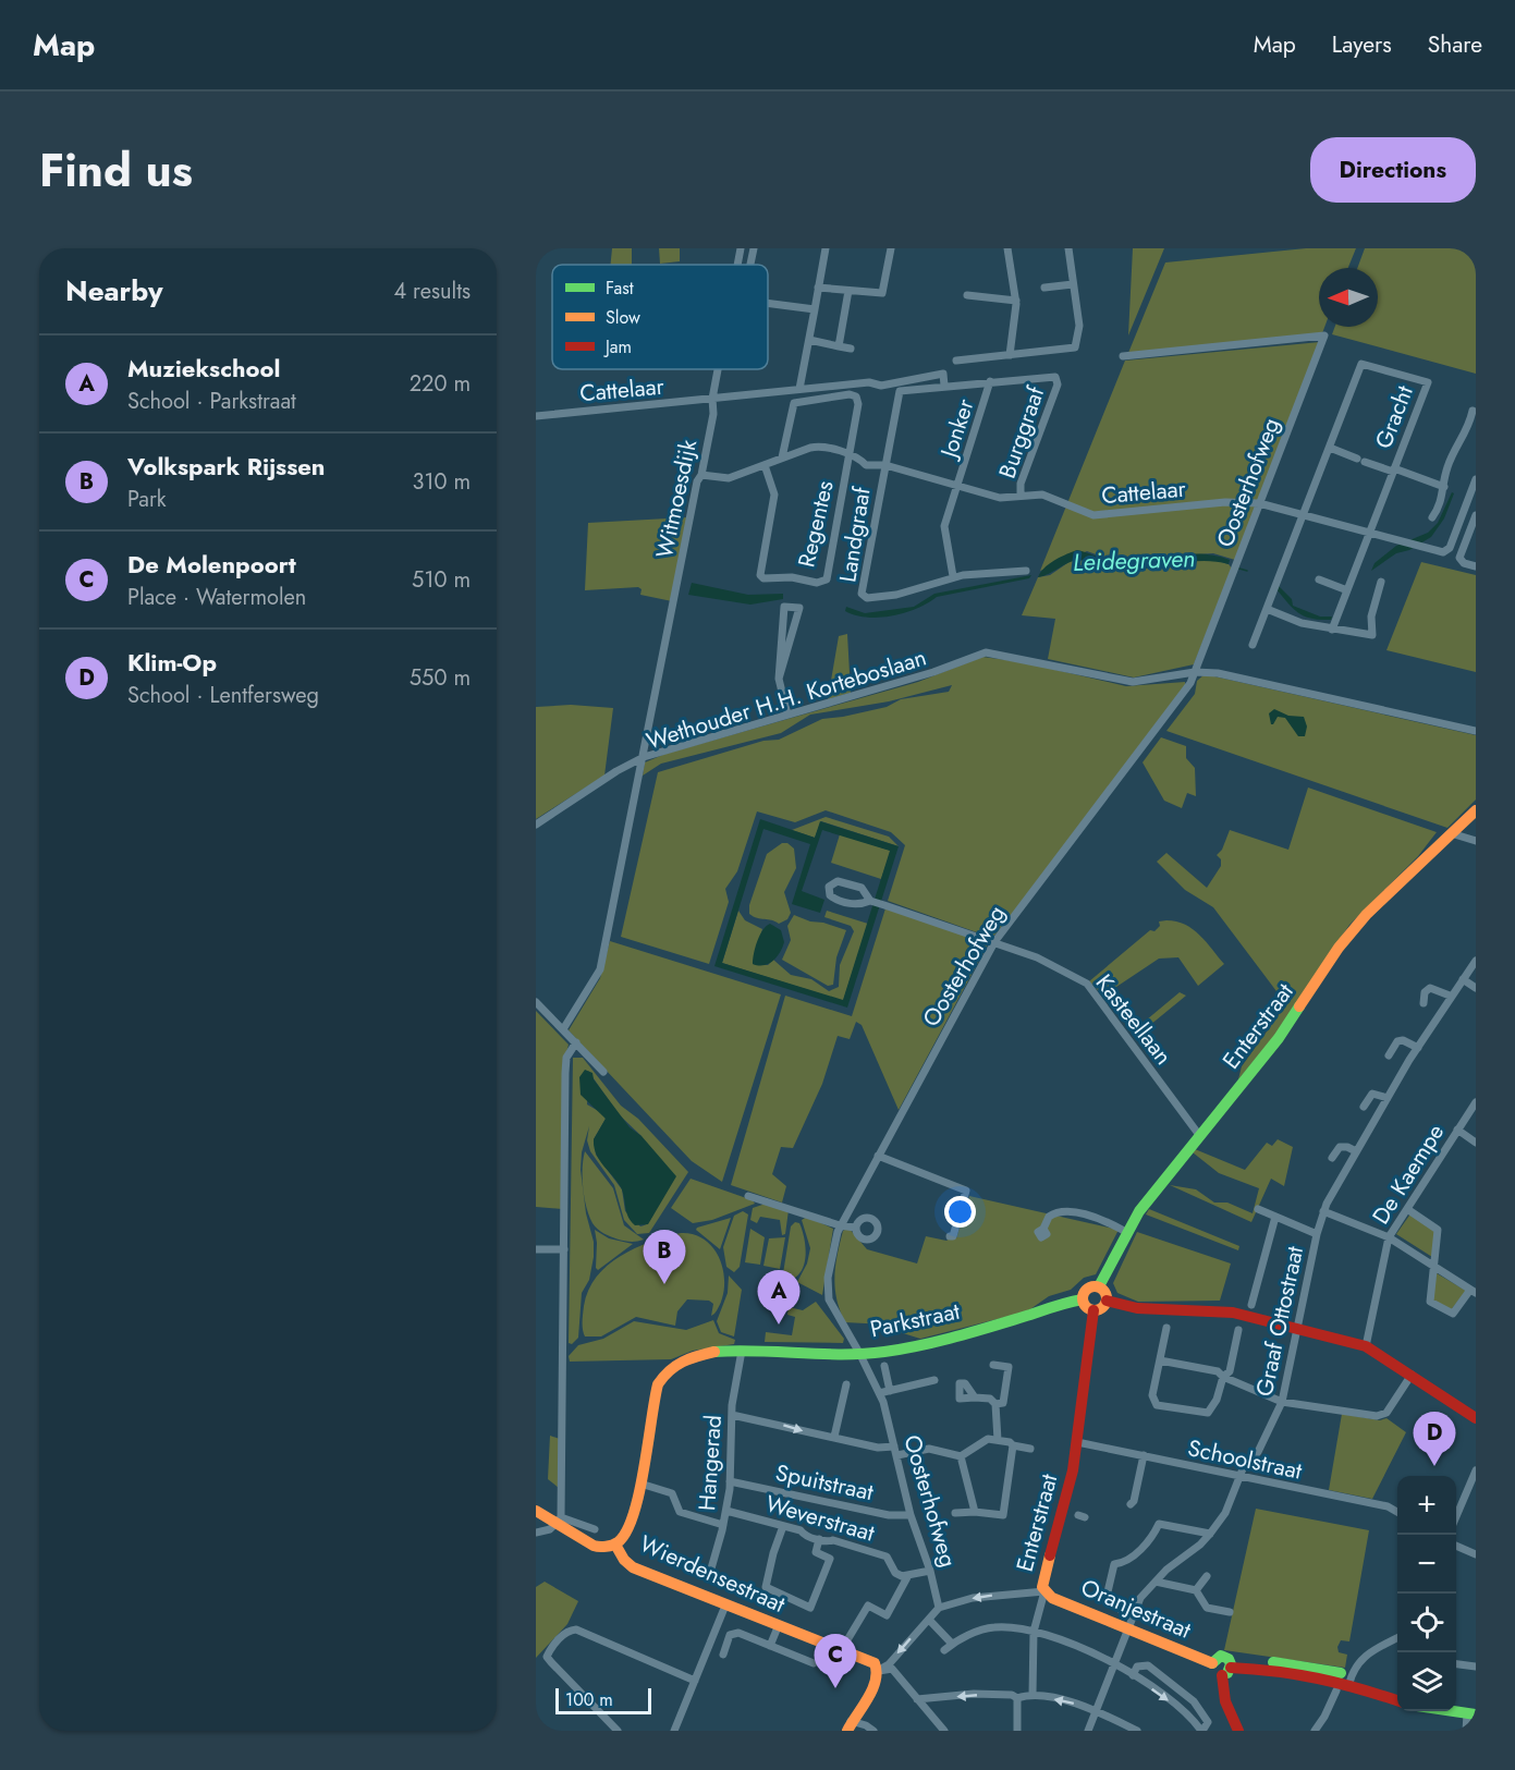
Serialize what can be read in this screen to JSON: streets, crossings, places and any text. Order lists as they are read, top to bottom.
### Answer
{
  "streets": {
    "main road": [
      "Enterstraat",
      "Parkstraat",
      "Wierdensestraat",
      "Oranjestraat"
    ],
    "street": [
      "Cattelaar",
      "Gracht",
      "Jonker",
      "Burggraaf",
      "Oosterhofweg",
      "Witmoesdijk",
      "Regentes",
      "Landgraaf",
      "Wethouder H.H. Korteboslaan",
      "Kasteellaan",
      "De Kaempe",
      "Graaf Ottostraat",
      "Schoolstraat",
      "Hangerad",
      "Spuitstraat",
      "Weverstraat"
    ]
  },
  "crossings": [
    ["Cattelaar", "Gracht"],
    ["Cattelaar", "Jonker"],
    ["Cattelaar", "Burggraaf"],
    ["Cattelaar", "Oosterhofweg"],
    ["Cattelaar", "Witmoesdijk"],
    ["Cattelaar", "Regentes"],
    ["Cattelaar", "Landgraaf"],
    ["Jonker", "Burggraaf"],
    ["Burggraaf", "Landgraaf"],
    ["Oosterhofweg", "Wethouder H.H. Korteboslaan"],
    ["Oosterhofweg", "Kasteellaan"],
    ["Oosterhofweg", "Enterstraat"],
    ["Oosterhofweg", "Parkstraat"],
    ["Oosterhofweg", "Spuitstraat"],
    ["Witmoesdijk", "Wethouder H.H. Korteboslaan"],
    ["Kasteellaan", "Enterstraat"],
    ["Enterstraat", "Parkstraat"],
    ["Enterstraat", "Schoolstraat"],
    ["Enterstraat", "Oranjestraat"],
    ["Parkstraat", "Hangerad"],
    ["Parkstraat", "Wierdensestraat"],
    ["Graaf Ottostraat", "Schoolstraat"],
    ["Graaf Ottostraat", "Oranjestraat"],
    ["Hangerad", "Spuitstraat"],
    ["Hangerad", "Weverstraat"]
  ],
  "water": ["Leidegraven"],
  "legend": ["Fast", "Slow", "Jam"],
  "scale_bar": "100 m",
  "north": "left",
  "page": {
    "header": "Map",
    "nav": ["Map", "Layers", "Share"],
    "title": "Find us",
    "buttons": "Directions",
    "heading": ["Nearby", "4 results"],
    "list": [
      {
        "mark": "A",
        "name": "Muziekschool",
        "note": "School · Parkstraat",
        "value": "220 m"
      },
      {
        "mark": "B",
        "name": "Volkspark Rijssen",
        "note": "Park",
        "value": "310 m"
      },
      {
        "mark": "C",
        "name": "De Molenpoort",
        "note": "Place · Watermolen",
        "value": "510 m"
      },
      {
        "mark": "D",
        "name": "Klim-Op",
        "note": "School · Lentfersweg",
        "value": "550 m"
      }
    ],
    "pins": [
      "B",
      "A",
      "D",
      "C"
    ],
    "map_buttons": ["+", "−"],
    "scale": "100 m"
  }
}
